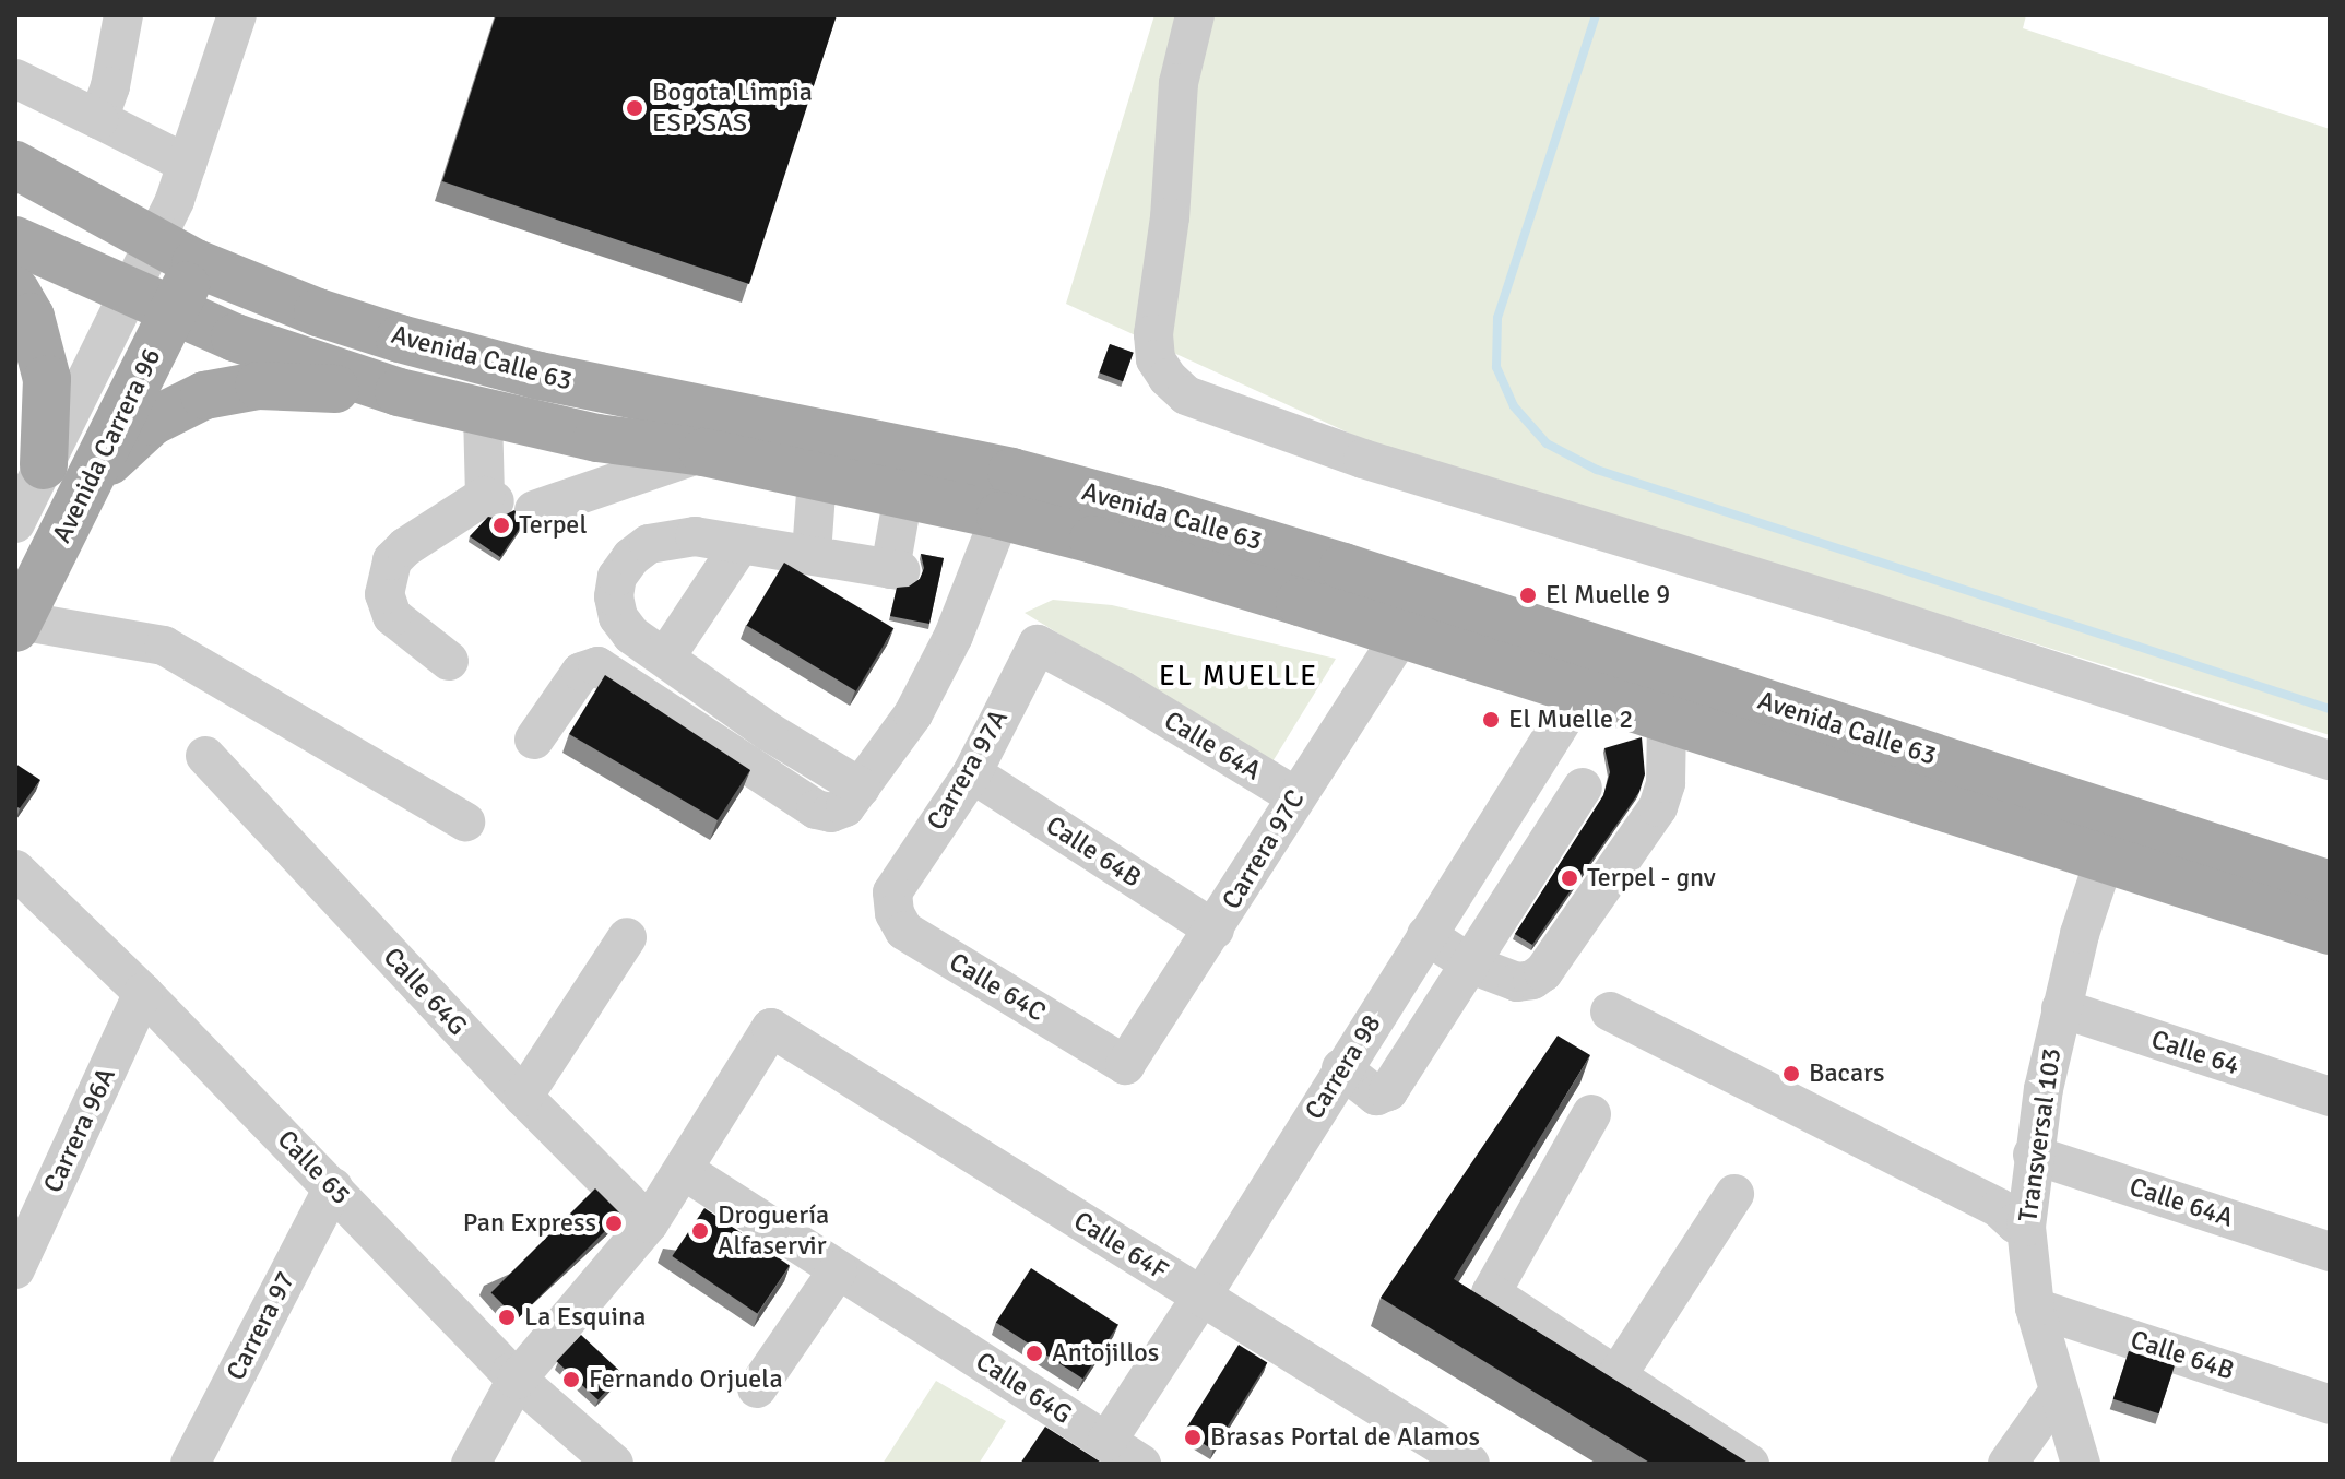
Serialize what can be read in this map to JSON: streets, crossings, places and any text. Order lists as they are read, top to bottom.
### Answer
{
  "streets": {
    "main road": ["Avenida Calle 63", "Avenida Carrera 96"],
    "street": [
      "Calle 64A",
      "Carrera 97A",
      "Carrera 97C",
      "Calle 64B",
      "Calle 64C",
      "Calle 64G",
      "Calle 64",
      "Carrera 98",
      "Carrera 96A",
      "Transversal 103",
      "Calle 65",
      "Calle 64F",
      "Carrera 97"
    ]
  },
  "crossings": [
    ["Avenida Calle 63", "Avenida Carrera 96"],
    ["Avenida Calle 63", "Carrera 97C"],
    ["Avenida Calle 63", "Carrera 98"],
    ["Avenida Calle 63", "Transversal 103"],
    ["Calle 64A", "Carrera 97A"],
    ["Calle 64A", "Carrera 97C"],
    ["Calle 64A", "Transversal 103"],
    ["Carrera 97A", "Calle 64B"],
    ["Carrera 97A", "Calle 64C"],
    ["Carrera 97C", "Calle 64B"],
    ["Carrera 97C", "Calle 64C"],
    ["Calle 64B", "Transversal 103"],
    ["Calle 64G", "Carrera 98"],
    ["Calle 64G", "Calle 64F"],
    ["Calle 64", "Transversal 103"],
    ["Carrera 98", "Calle 64F"],
    ["Carrera 96A", "Calle 65"],
    ["Calle 65", "Carrera 97"]
  ],
  "districts": ["EL MUELLE"],
  "places": [
    "Bogota Limpia ESP SAS",
    "Terpel",
    "El Muelle 9",
    "El Muelle 2",
    "Terpel - gnv",
    "Bacars",
    "Pan Express",
    "Droguería Alfaservir",
    "La Esquina",
    "Antojillos",
    "Fernando Orjuela",
    "Brasas Portal de Alamos"
  ]
}
